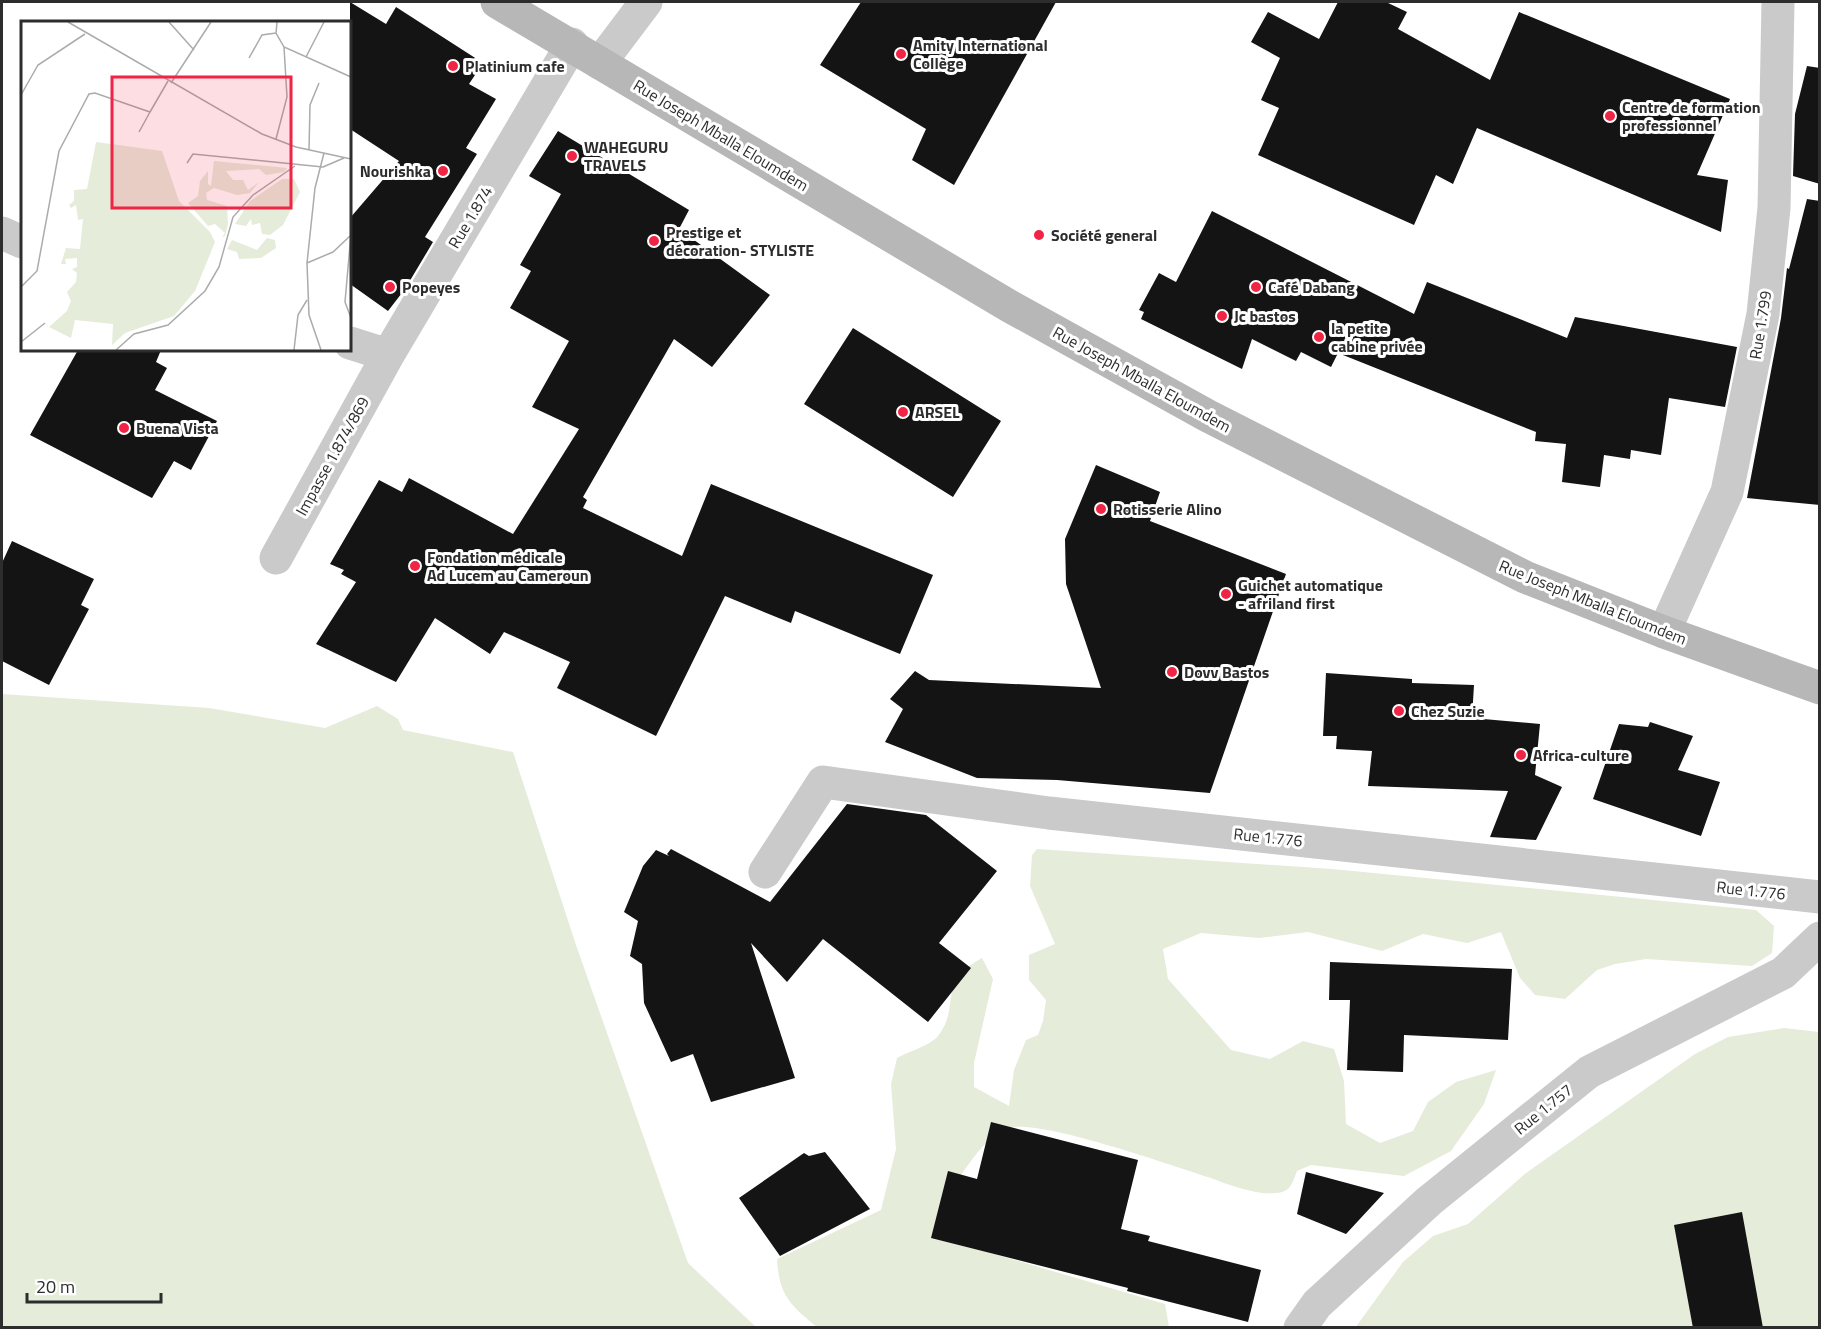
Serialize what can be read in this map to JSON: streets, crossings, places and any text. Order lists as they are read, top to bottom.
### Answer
{
  "streets": {
    "main road": ["Rue Joseph Mballa Eloumdem"],
    "street": [
      "Rue 1.874",
      "Rue 1.799",
      "Impasse 1.874/869",
      "Rue 1.776",
      "Rue 1.757"
    ]
  },
  "crossings": [
    ["Rue Joseph Mballa Eloumdem", "Rue 1.874"],
    ["Rue Joseph Mballa Eloumdem", "Rue 1.799"],
    ["Rue 1.874", "Impasse 1.874/869"]
  ],
  "places": [
    "Amity International Collège",
    "Platinium cafe",
    "Centre de formation professionnel",
    "WAHEGURU TRAVELS",
    "Nourishka",
    "Société general",
    "Prestige et décoration- STYLISTE",
    "Popeyes",
    "Café Dabang",
    "Jc bastos",
    "la petite cabine privée",
    "ARSEL",
    "Buena Vista",
    "Rotisserie Alino",
    "Fondation médicale Ad Lucem au Cameroun",
    "Guichet automatique - afriland first",
    "Dovv Bastos",
    "Chez Suzie",
    "Africa-culture"
  ],
  "scale_bar": "20 m"
}
